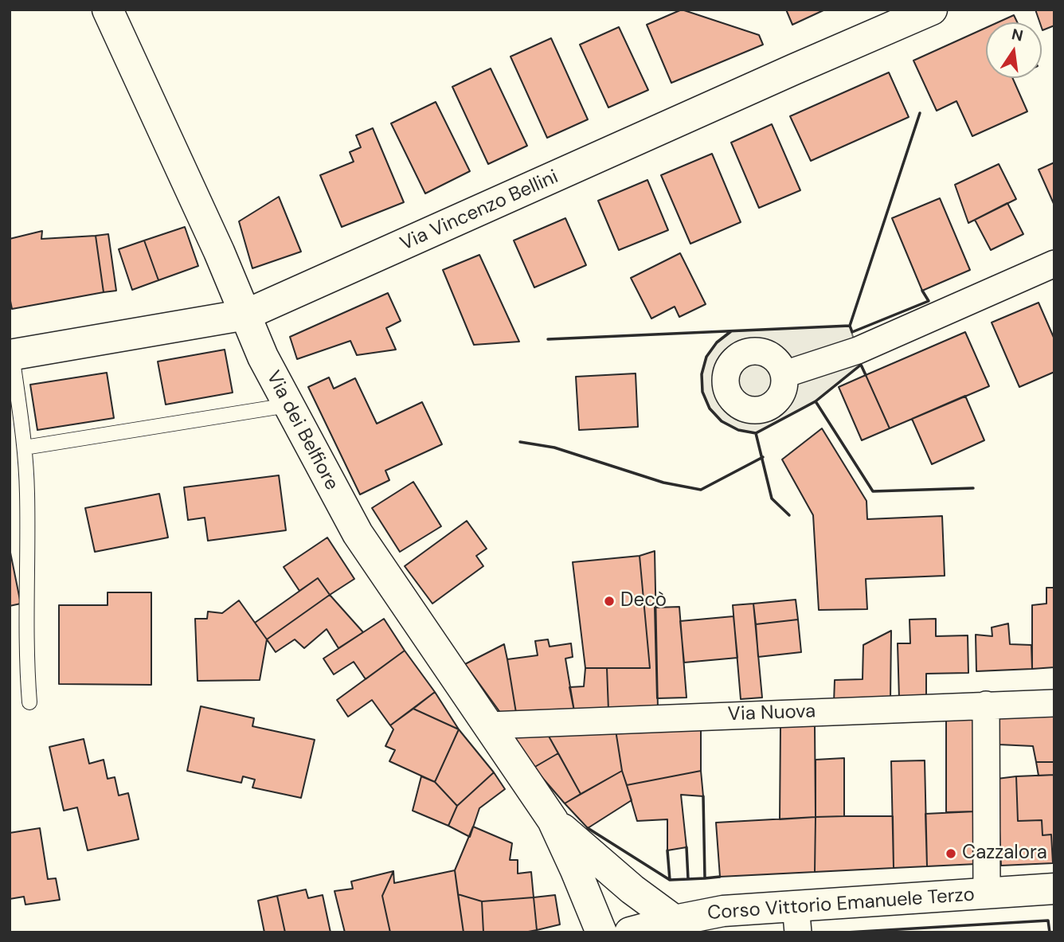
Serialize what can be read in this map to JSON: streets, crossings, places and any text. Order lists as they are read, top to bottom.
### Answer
{
  "streets": {
    "street": [
      "Via Vincenzo Bellini",
      "Via dei Belfiore",
      "Via Nuova",
      "Corso Vittorio Emanuele Terzo"
    ]
  },
  "crossings": [
    ["Via Vincenzo Bellini", "Via dei Belfiore"],
    ["Via dei Belfiore", "Via Nuova"]
  ],
  "places": ["Decò", "Cazzalora"],
  "north": "top"
}
